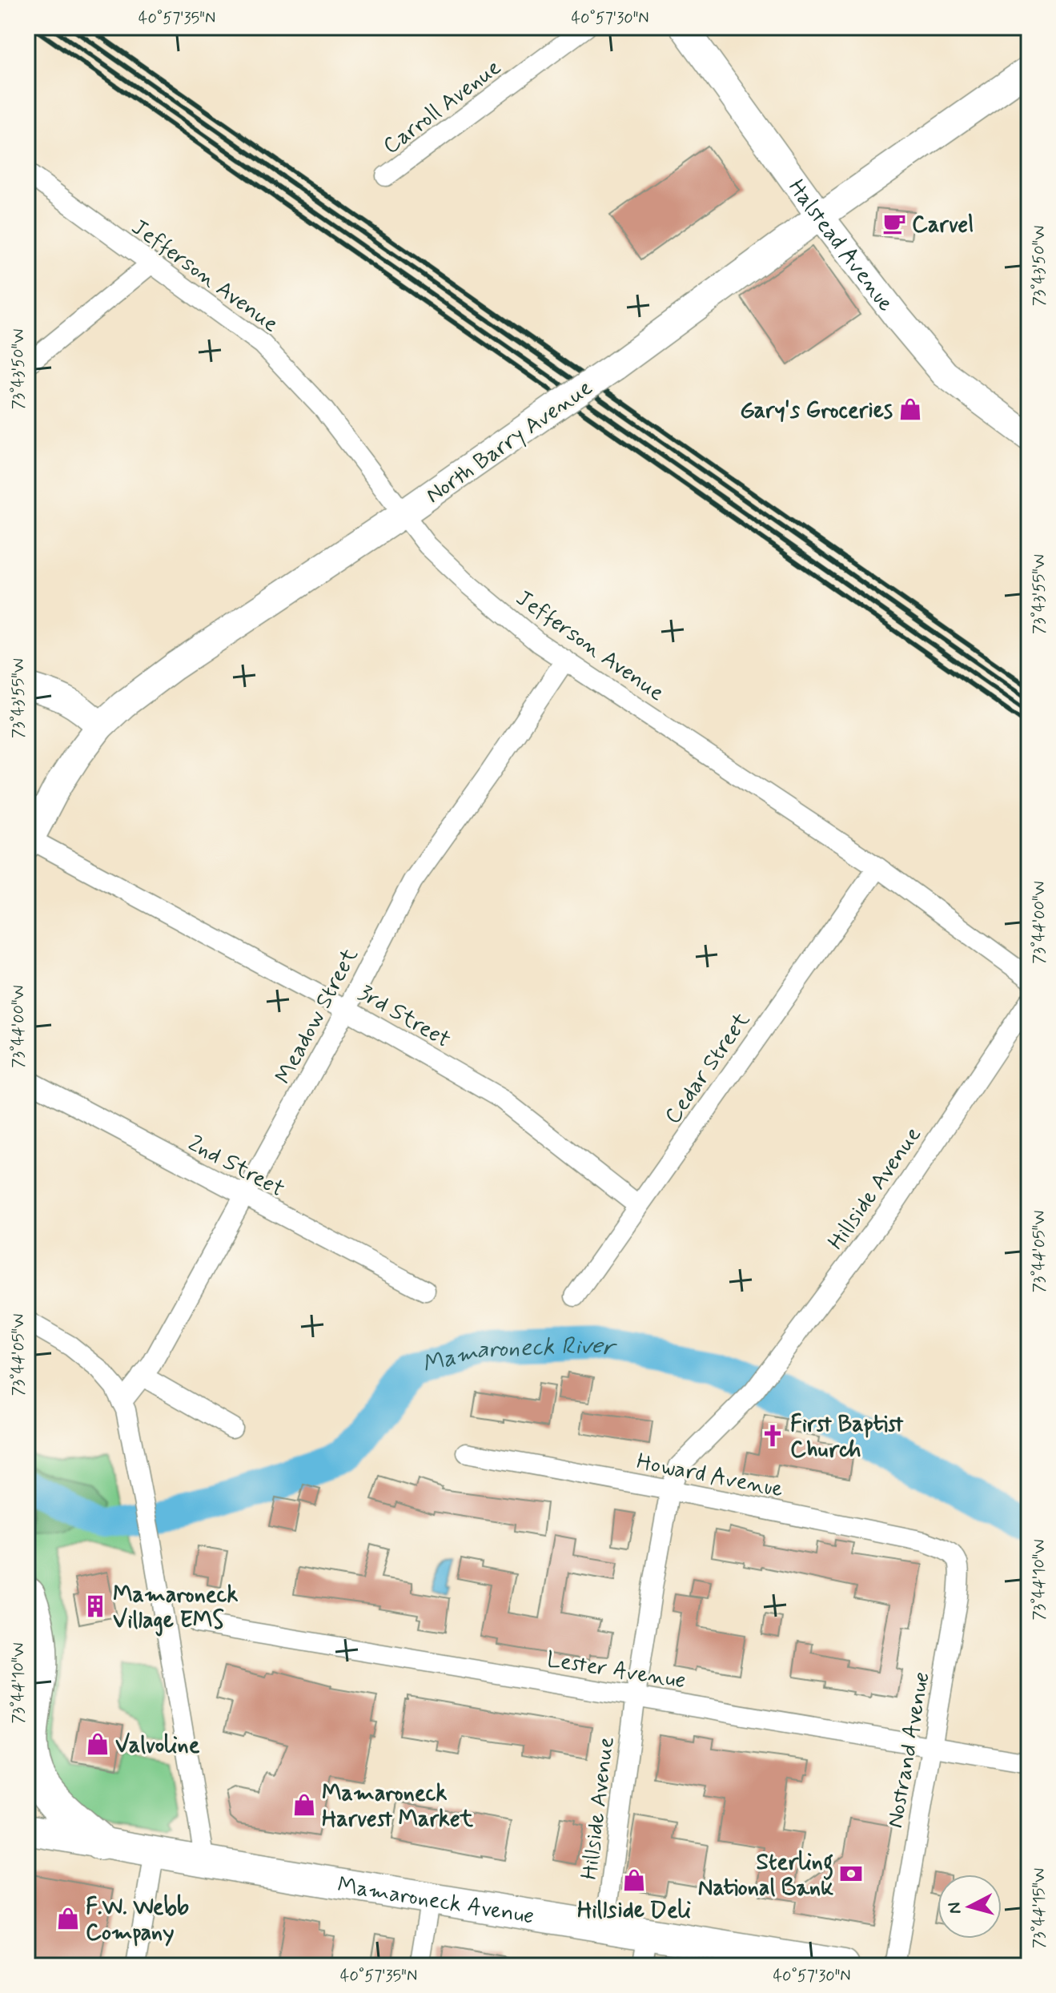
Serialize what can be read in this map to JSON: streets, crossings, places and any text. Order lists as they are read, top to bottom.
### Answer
{
  "streets": {
    "main road": ["Mamaroneck Avenue"],
    "street": [
      "Carroll Avenue",
      "Halstead Avenue",
      "Jefferson Avenue",
      "North Barry Avenue",
      "Meadow Street",
      "3rd Street",
      "Cedar Street",
      "2nd Street",
      "Hillside Avenue",
      "Howard Avenue",
      "Lester Avenue",
      "Nostrand Avenue"
    ]
  },
  "crossings": [
    ["Halstead Avenue", "North Barry Avenue"],
    ["Jefferson Avenue", "North Barry Avenue"],
    ["Jefferson Avenue", "Meadow Street"],
    ["Jefferson Avenue", "Cedar Street"],
    ["North Barry Avenue", "3rd Street"],
    ["Meadow Street", "3rd Street"],
    ["Meadow Street", "2nd Street"],
    ["3rd Street", "Cedar Street"],
    ["Hillside Avenue", "Howard Avenue"],
    ["Hillside Avenue", "Lester Avenue"],
    ["Hillside Avenue", "Mamaroneck Avenue"],
    ["Howard Avenue", "Nostrand Avenue"],
    ["Lester Avenue", "Nostrand Avenue"]
  ],
  "water": ["Mamaroneck River"],
  "places": {
    "cafe": ["Carvel"],
    "shop": [
      "Gary's Groceries",
      "Valvoline",
      "Mamaroneck Harvest Market",
      "Hillside Deli",
      "F.W. Webb Company"
    ],
    "church": ["First Baptist Church"],
    "building": ["Mamaroneck Village EMS"],
    "bank": ["Sterling National Bank"]
  },
  "north": "left",
  "coordinates": [
    "40°57'35\"N",
    "40°57'30\"N",
    "73°43'50\"W",
    "73°43'55\"W",
    "73°44'00\"W",
    "73°44'05\"W",
    "73°44'10\"W",
    "73°44'15\"W"
  ]
}
